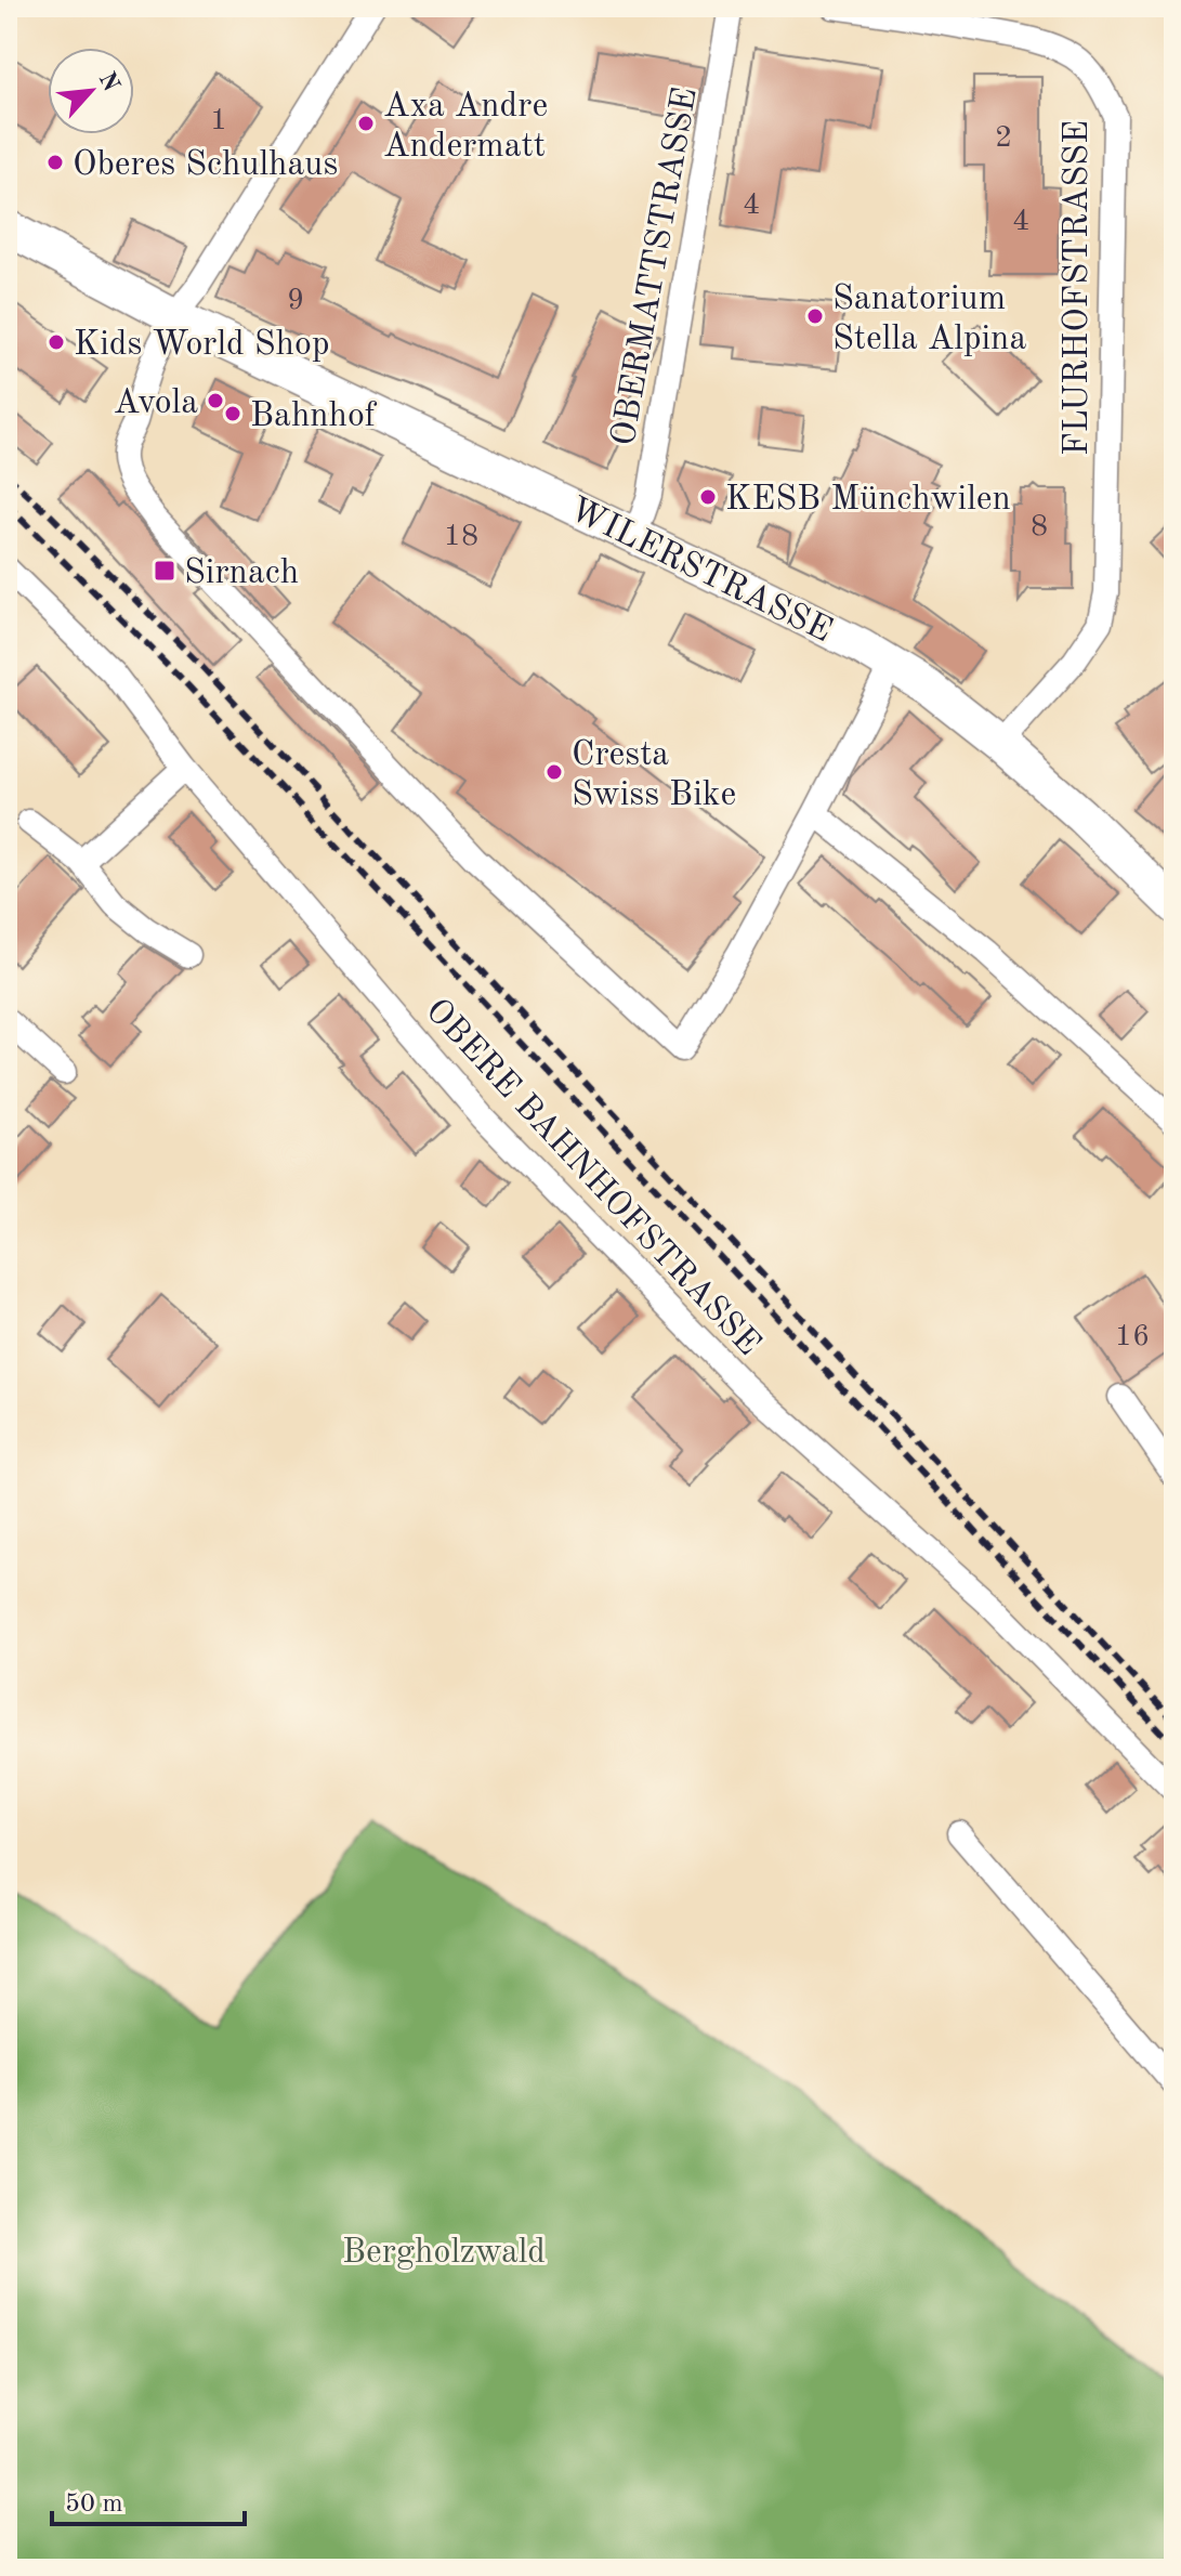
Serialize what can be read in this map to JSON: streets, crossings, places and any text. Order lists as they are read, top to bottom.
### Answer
{
  "streets": {
    "main road": ["WILERSTRASSE"],
    "street": ["OBERMATTSTRASSE", "FLURHOFSTRASSE", "OBERE BAHNHOFSTRASSE"]
  },
  "crossings": [
    ["OBERMATTSTRASSE", "WILERSTRASSE"],
    ["FLURHOFSTRASSE", "WILERSTRASSE"]
  ],
  "parks": ["Bergholzwald"],
  "places": {
    "other": [
      "Axa Andre Andermatt",
      "Oberes Schulhaus",
      "Sanatorium Stella Alpina",
      "Kids World Shop",
      "Avola",
      "Bahnhof",
      "KESB Münchwilen",
      "Cresta Swiss Bike"
    ],
    "transit": ["Sirnach"]
  },
  "house_numbers": [
    "1",
    "2",
    "4",
    "4",
    "9",
    "8",
    "18",
    "16"
  ],
  "scale_bar": "50 m",
  "north": "top right"
}
